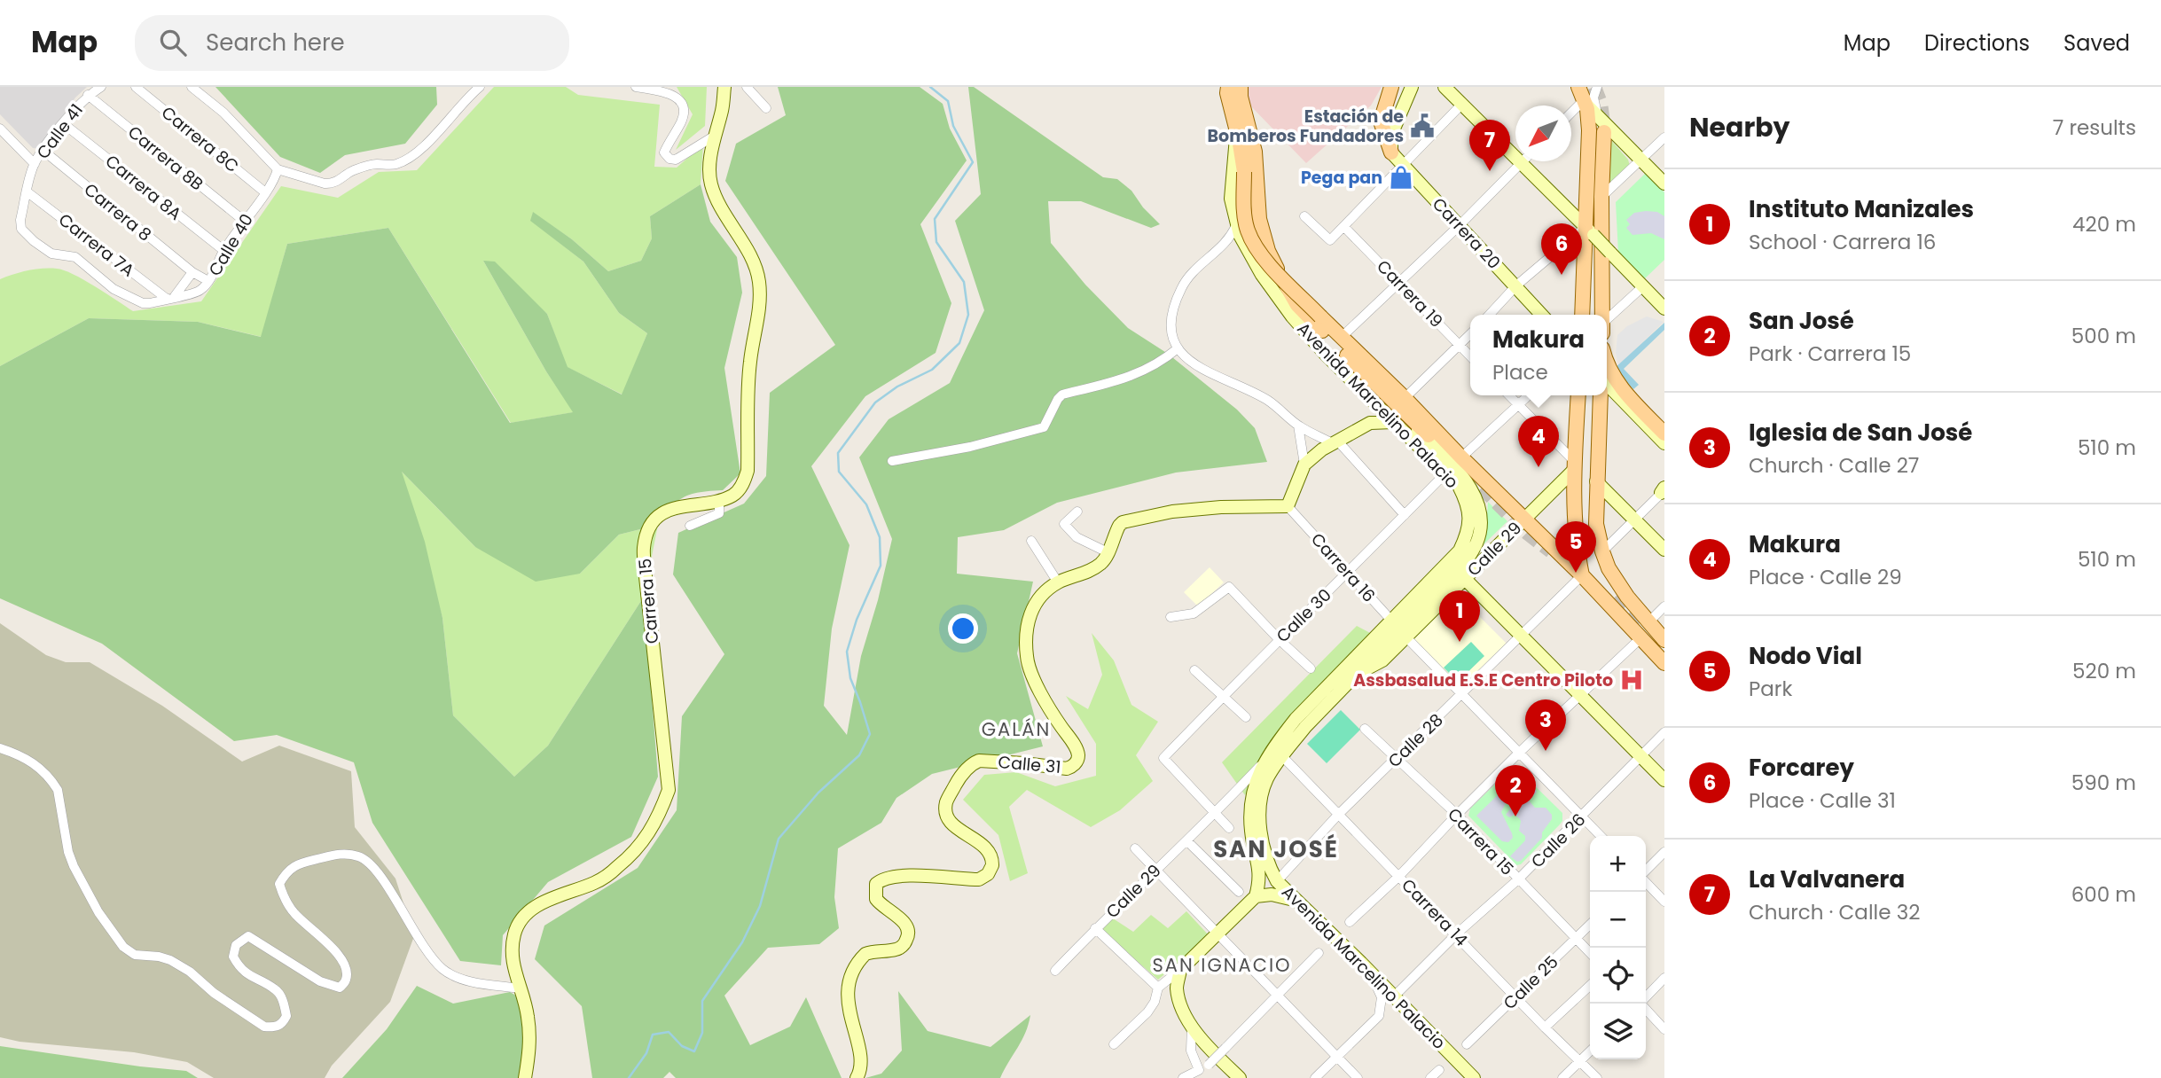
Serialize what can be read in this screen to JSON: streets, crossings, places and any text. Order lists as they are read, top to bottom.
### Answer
{
  "streets": {
    "main road": [
      "Carrera 20",
      "Avenida Marcelino Palacio",
      "Calle 29",
      "Carrera 15",
      "Calle 31"
    ],
    "street": [
      "Calle 41",
      "Carrera 8C",
      "Carrera 8B",
      "Carrera 8A",
      "Carrera 8",
      "Carrera 7A",
      "Calle 40",
      "Carrera 19",
      "Carrera 16",
      "Calle 30",
      "Calle 28",
      "Calle 26",
      "Carrera 14",
      "Calle 25"
    ]
  },
  "crossings": [
    ["Calle 41", "Carrera 8B"],
    ["Calle 41", "Carrera 8A"],
    ["Calle 41", "Carrera 8"],
    ["Calle 41", "Carrera 7A"],
    ["Calle 41", "Calle 40"],
    ["Carrera 8C", "Calle 40"],
    ["Carrera 8B", "Calle 40"],
    ["Carrera 8A", "Calle 40"],
    ["Carrera 8", "Calle 40"],
    ["Carrera 7A", "Calle 40"],
    ["Avenida Marcelino Palacio", "Calle 29"],
    ["Avenida Marcelino Palacio", "Carrera 16"],
    ["Avenida Marcelino Palacio", "Calle 30"],
    ["Avenida Marcelino Palacio", "Calle 28"],
    ["Avenida Marcelino Palacio", "Calle 26"],
    ["Avenida Marcelino Palacio", "Carrera 14"],
    ["Calle 29", "Carrera 16"],
    ["Calle 29", "Calle 30"],
    ["Carrera 16", "Calle 30"],
    ["Carrera 16", "Calle 28"],
    ["Carrera 16", "Calle 31"],
    ["Carrera 16", "Calle 26"],
    ["Carrera 15", "Calle 28"],
    ["Carrera 15", "Calle 26"],
    ["Carrera 15", "Calle 25"],
    ["Calle 28", "Carrera 14"],
    ["Calle 26", "Carrera 14"],
    ["Carrera 14", "Calle 25"]
  ],
  "districts": ["GALÁN", "SAN JOSÉ", "SAN IGNACIO"],
  "places": {
    "public building": ["Estación de Bomberos Fundadores"],
    "shop": ["Pega pan"],
    "hospital": ["Assbasalud E.S.E Centro Piloto"]
  },
  "north": "bottom left",
  "page": {
    "header": "Map",
    "search": "Search here",
    "nav": ["Map", "Directions", "Saved"],
    "heading": ["Nearby", "7 results"],
    "pins": [
      "7",
      "6",
      "4",
      "5",
      "1",
      "3",
      "2"
    ],
    "list": [
      {
        "mark": "1",
        "name": "Instituto Manizales",
        "note": "School · Carrera 16",
        "value": "420 m"
      },
      {
        "mark": "2",
        "name": "San José",
        "note": "Park · Carrera 15",
        "value": "500 m"
      },
      {
        "mark": "3",
        "name": "Iglesia de San José",
        "note": "Church · Calle 27",
        "value": "510 m"
      },
      {
        "mark": "4",
        "name": "Makura",
        "note": "Place · Calle 29",
        "value": "510 m"
      },
      {
        "mark": "5",
        "name": "Nodo Vial",
        "note": "Park",
        "value": "520 m"
      },
      {
        "mark": "6",
        "name": "Forcarey",
        "note": "Place · Calle 31",
        "value": "590 m"
      },
      {
        "mark": "7",
        "name": "La Valvanera",
        "note": "Church · Calle 32",
        "value": "600 m"
      }
    ],
    "popup": ["Makura", "Place"],
    "map_buttons": ["+", "−"]
  }
}
